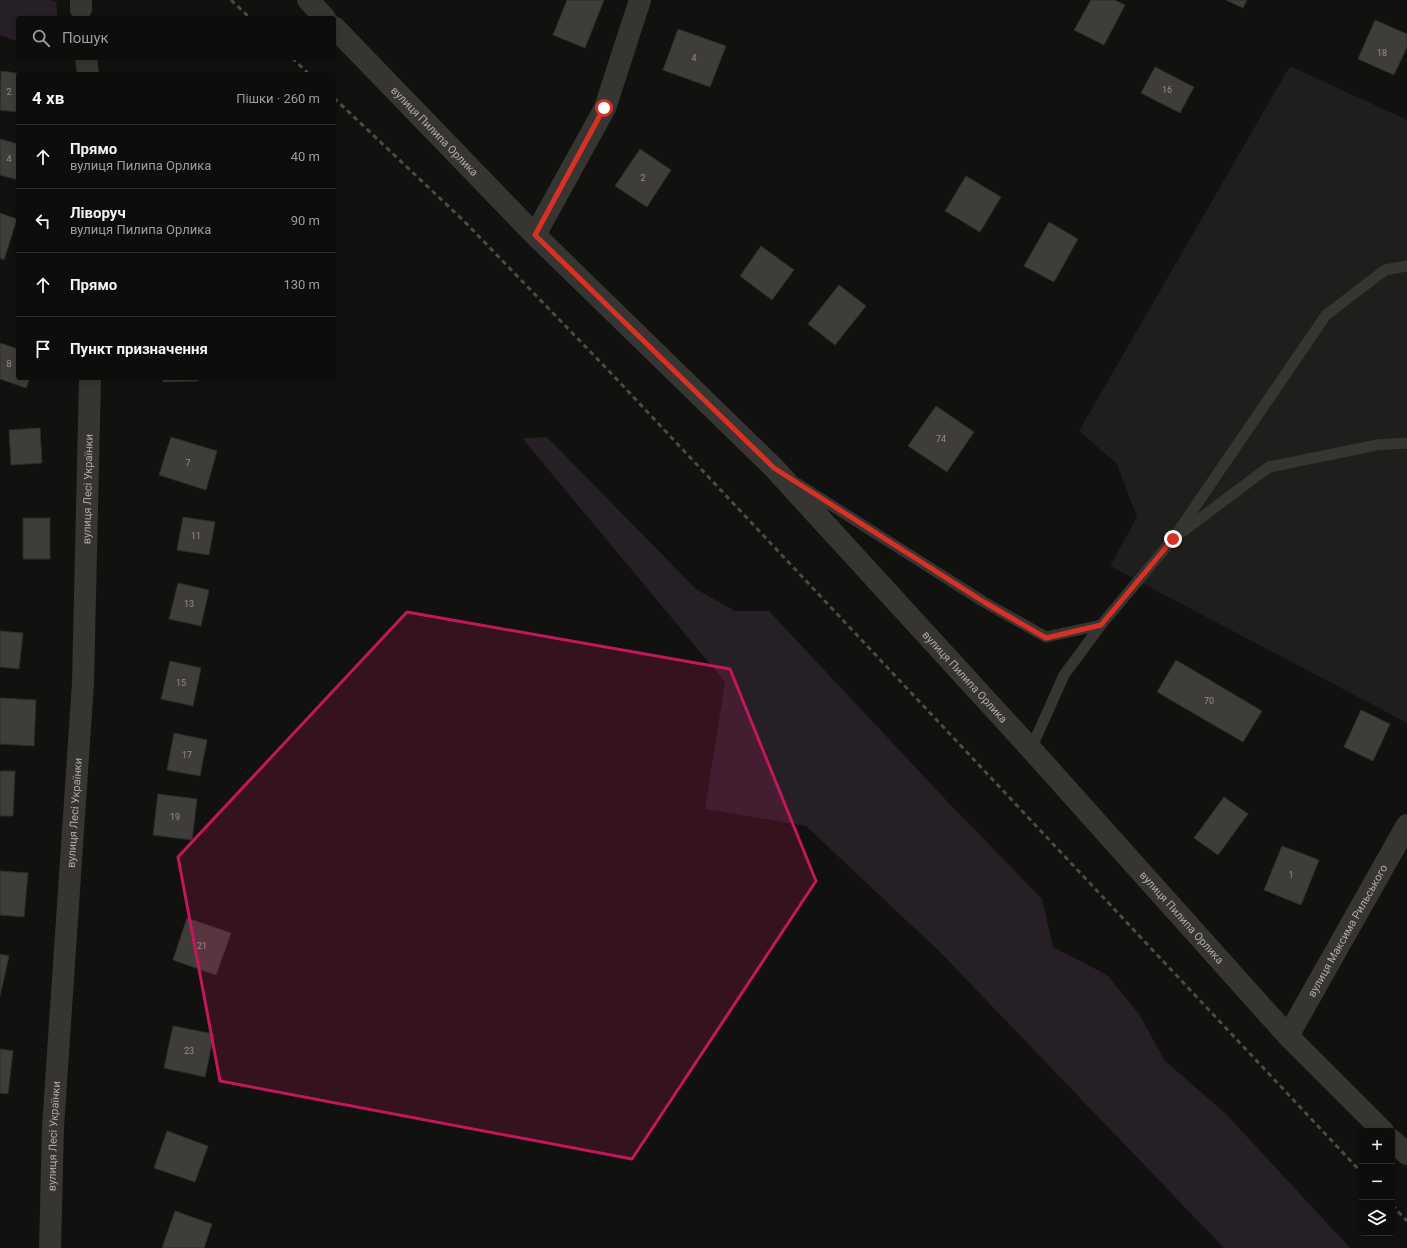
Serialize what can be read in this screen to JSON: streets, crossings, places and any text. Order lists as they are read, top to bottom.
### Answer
{
  "streets": {
    "street": ["вулиця Пилипа Орлика", "вулиця Лесі Українки", "вулиця Максима Рильського"]
  },
  "crossings": [
    ["вулиця Пилипа Орлика", "вулиця Максима Рильського"]
  ],
  "house_numbers": [
    "18",
    "4",
    "16",
    "2",
    "4",
    "2",
    "8",
    "74",
    "7",
    "11",
    "13",
    "15",
    "70",
    "17",
    "19",
    "1",
    "21",
    "23"
  ],
  "page": {
    "search": "Пошук",
    "heading": ["4 хв", "Пішки · 260 m"],
    "list": [
      ["Прямо", "вулиця Пилипа Орлика", "40 m"],
      ["Ліворуч", "вулиця Пилипа Орлика", "90 m"],
      ["Прямо", "130 m"],
      "Пункт призначення"
    ],
    "map_buttons": ["+", "−"]
  }
}
